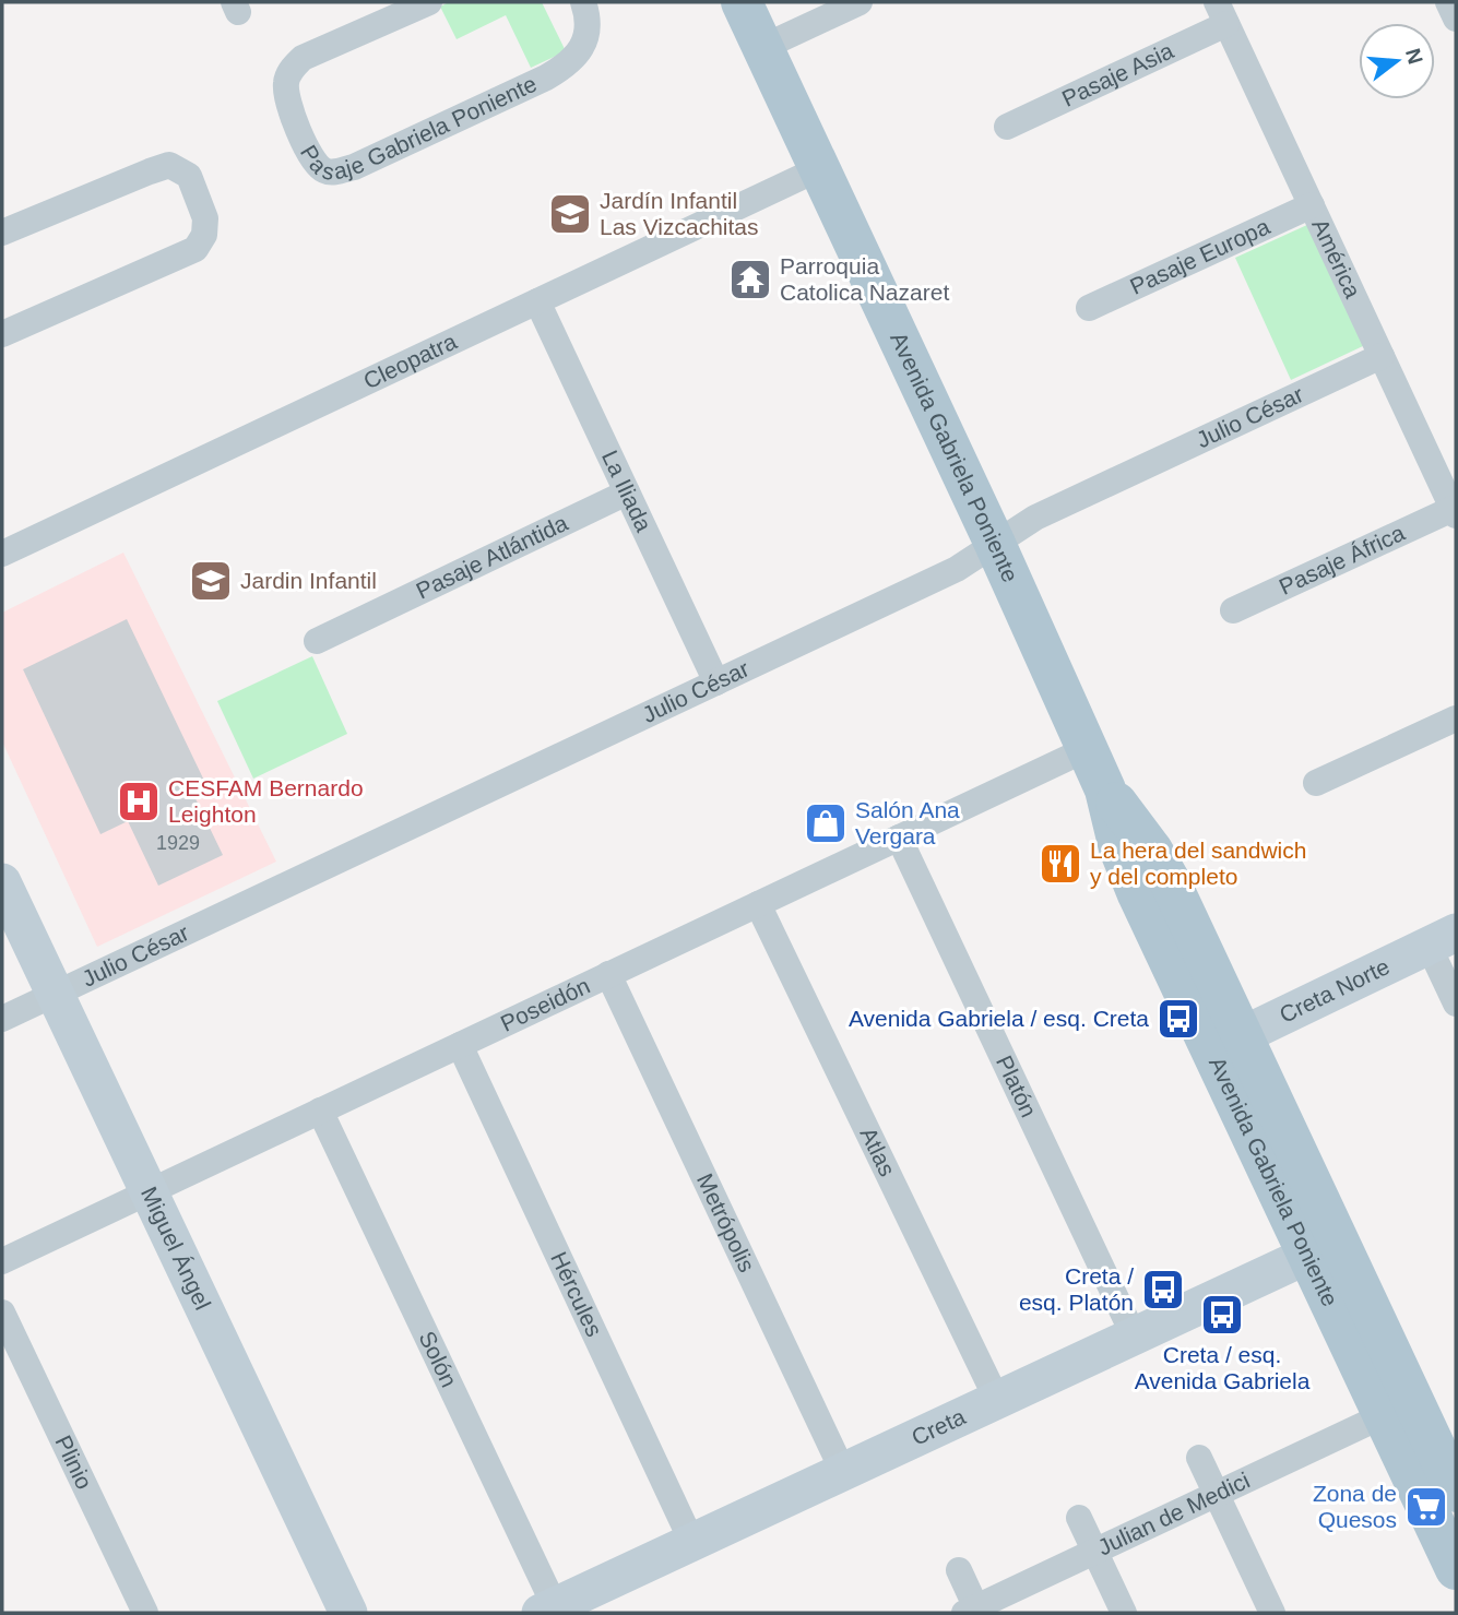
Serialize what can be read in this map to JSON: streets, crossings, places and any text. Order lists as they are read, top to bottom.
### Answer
{
  "streets": {
    "main road": ["Avenida Gabriela Poniente"],
    "street": [
      "Pasaje Asia",
      "Pasaje Gabriela Poniente",
      "Pasaje Europa",
      "América",
      "Cleopatra",
      "Julio César",
      "La Iliada",
      "Pasaje Atlántida",
      "Pasaje África",
      "Creta Norte",
      "Poseidón",
      "Platón",
      "Atlas",
      "Metrópolis",
      "Miguel Ángel",
      "Hércules",
      "Solón",
      "Creta",
      "Plinio",
      "Julian de Medici"
    ]
  },
  "crossings": [
    ["Pasaje Asia", "América"],
    ["Pasaje Europa", "América"],
    ["América", "Julio César"],
    ["América", "Pasaje África"],
    ["Cleopatra", "Avenida Gabriela Poniente"],
    ["Cleopatra", "La Iliada"],
    ["Julio César", "Avenida Gabriela Poniente"],
    ["Julio César", "La Iliada"],
    ["Julio César", "Miguel Ángel"],
    ["Avenida Gabriela Poniente", "Creta Norte"],
    ["Avenida Gabriela Poniente", "Poseidón"],
    ["Avenida Gabriela Poniente", "Creta"],
    ["Avenida Gabriela Poniente", "Julian de Medici"],
    ["La Iliada", "Pasaje Atlántida"],
    ["Poseidón", "Platón"],
    ["Poseidón", "Atlas"],
    ["Poseidón", "Metrópolis"],
    ["Poseidón", "Miguel Ángel"],
    ["Poseidón", "Hércules"],
    ["Poseidón", "Solón"],
    ["Platón", "Creta"],
    ["Atlas", "Creta"],
    ["Metrópolis", "Creta"],
    ["Hércules", "Creta"],
    ["Solón", "Creta"]
  ],
  "places": {
    "school or university": ["Jardín Infantil Las Vizcachitas", "Jardin Infantil"],
    "temple": ["Parroquia Catolica Nazaret"],
    "hospital": ["CESFAM Bernardo Leighton"],
    "shop": ["Salón Ana Vergara"],
    "restaurant": ["La hera del sandwich y del completo"],
    "bus stop": ["Avenida Gabriela / esq. Creta", "Creta / esq. Platón", "Creta / esq. Avenida Gabriela"],
    "supermarket": ["Zona de Quesos"]
  },
  "house_numbers": ["1929"],
  "north": "right"
}
